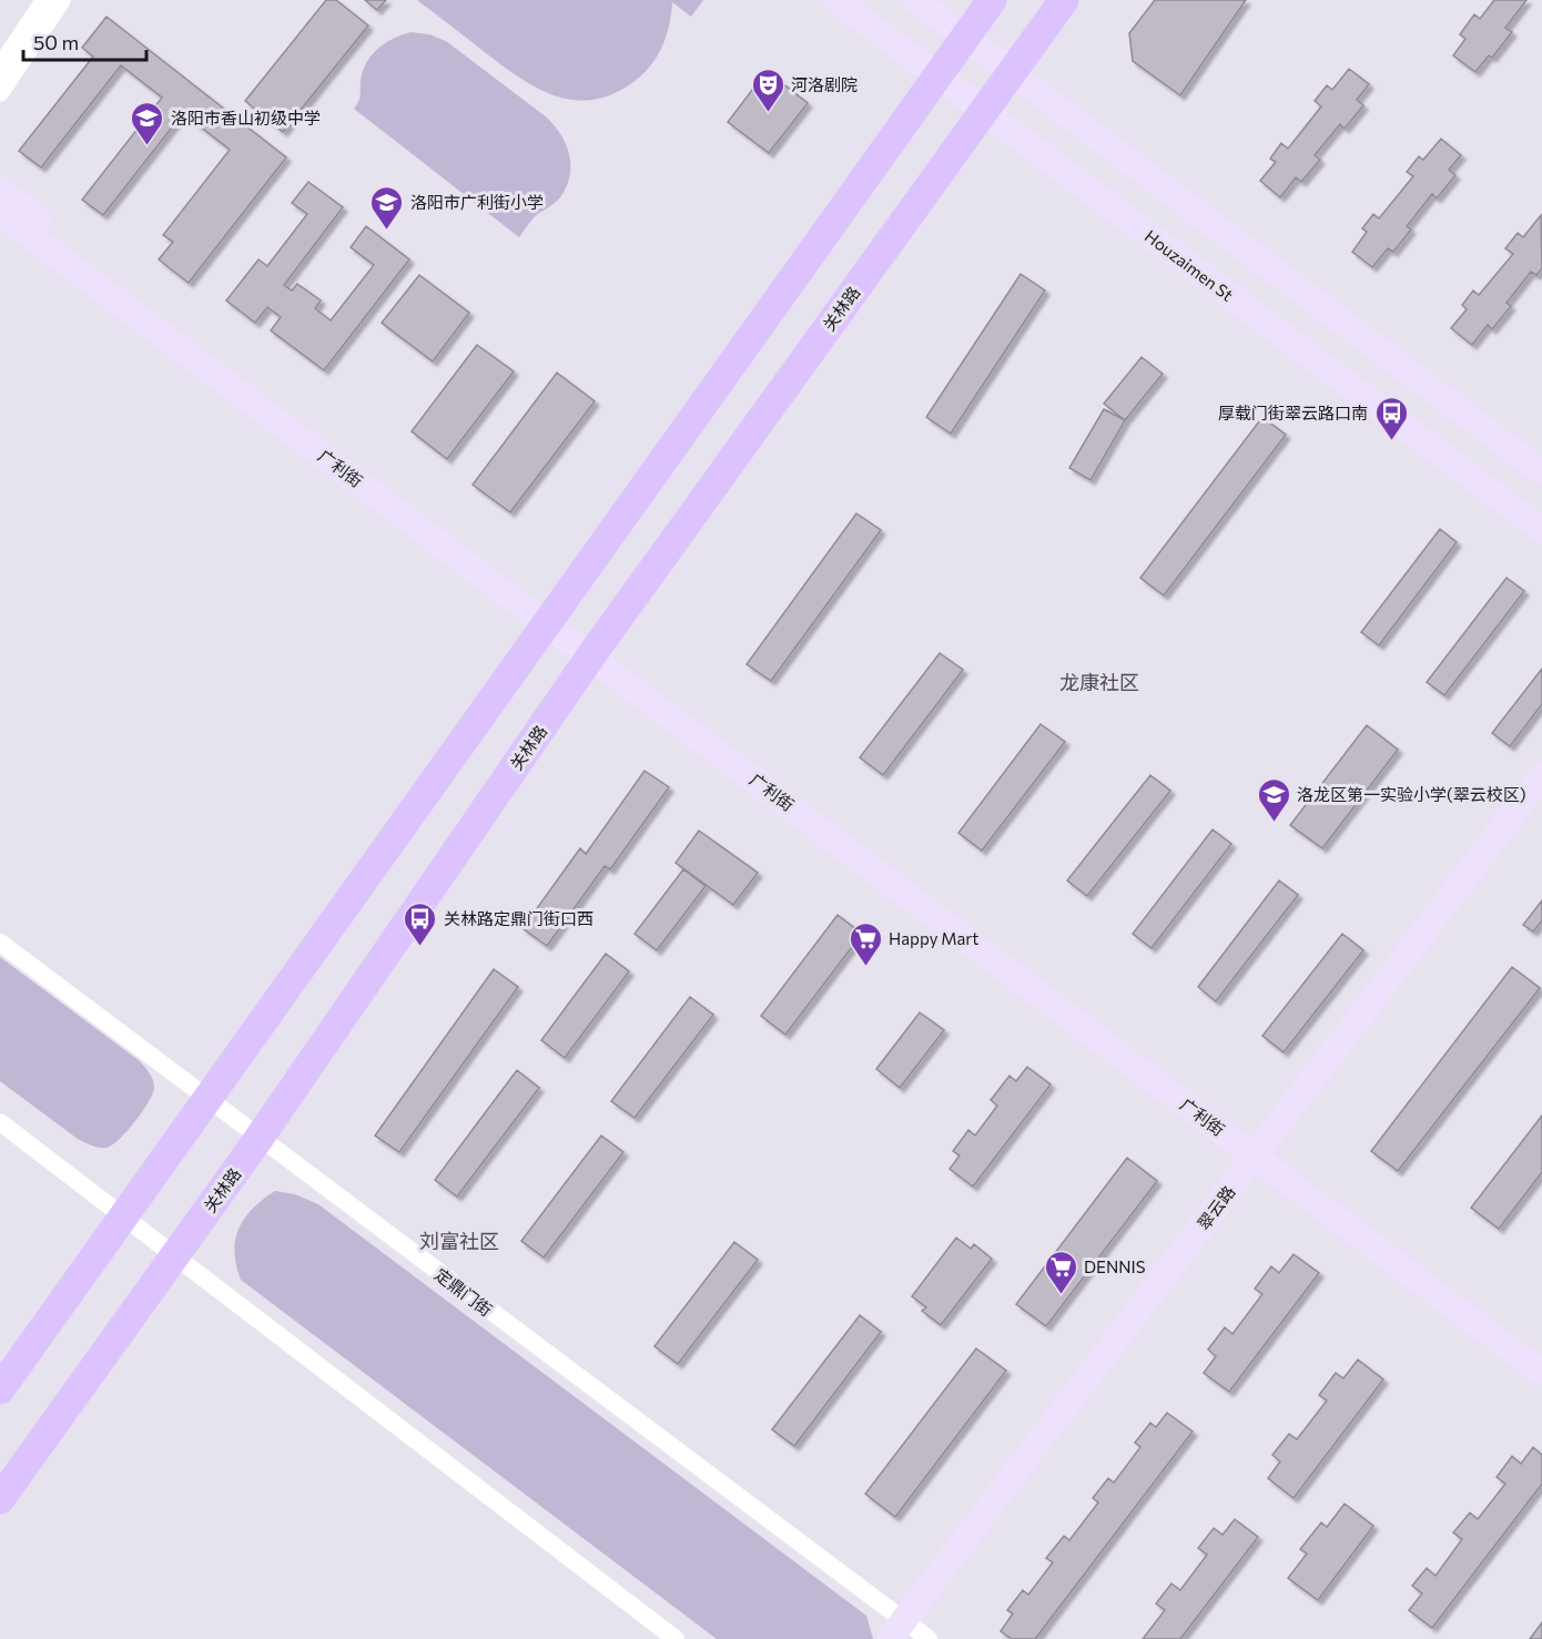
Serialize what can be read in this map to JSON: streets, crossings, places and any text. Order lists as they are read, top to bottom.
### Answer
{
  "streets": {
    "main road": ["关林路"],
    "street": [
      "Houzaimen St",
      "广利街",
      "翠云路",
      "定鼎门街"
    ]
  },
  "crossings": [
    ["Houzaimen St", "关林路"],
    ["关林路", "广利街"],
    ["关林路", "定鼎门街"],
    ["广利街", "翠云路"],
    ["翠云路", "定鼎门街"]
  ],
  "districts": ["龙康社区", "刘富社区"],
  "places": {
    "theatre": ["河洛剧院"],
    "school or university": ["洛阳市香山初级中学", "洛阳市广利街小学", "洛龙区第一实验小学(翠云校区)"],
    "bus stop": ["厚载门街翠云路口南", "关林路定鼎门街口西"],
    "supermarket": ["Happy Mart", "DENNIS"]
  },
  "scale_bar": "50 m"
}
